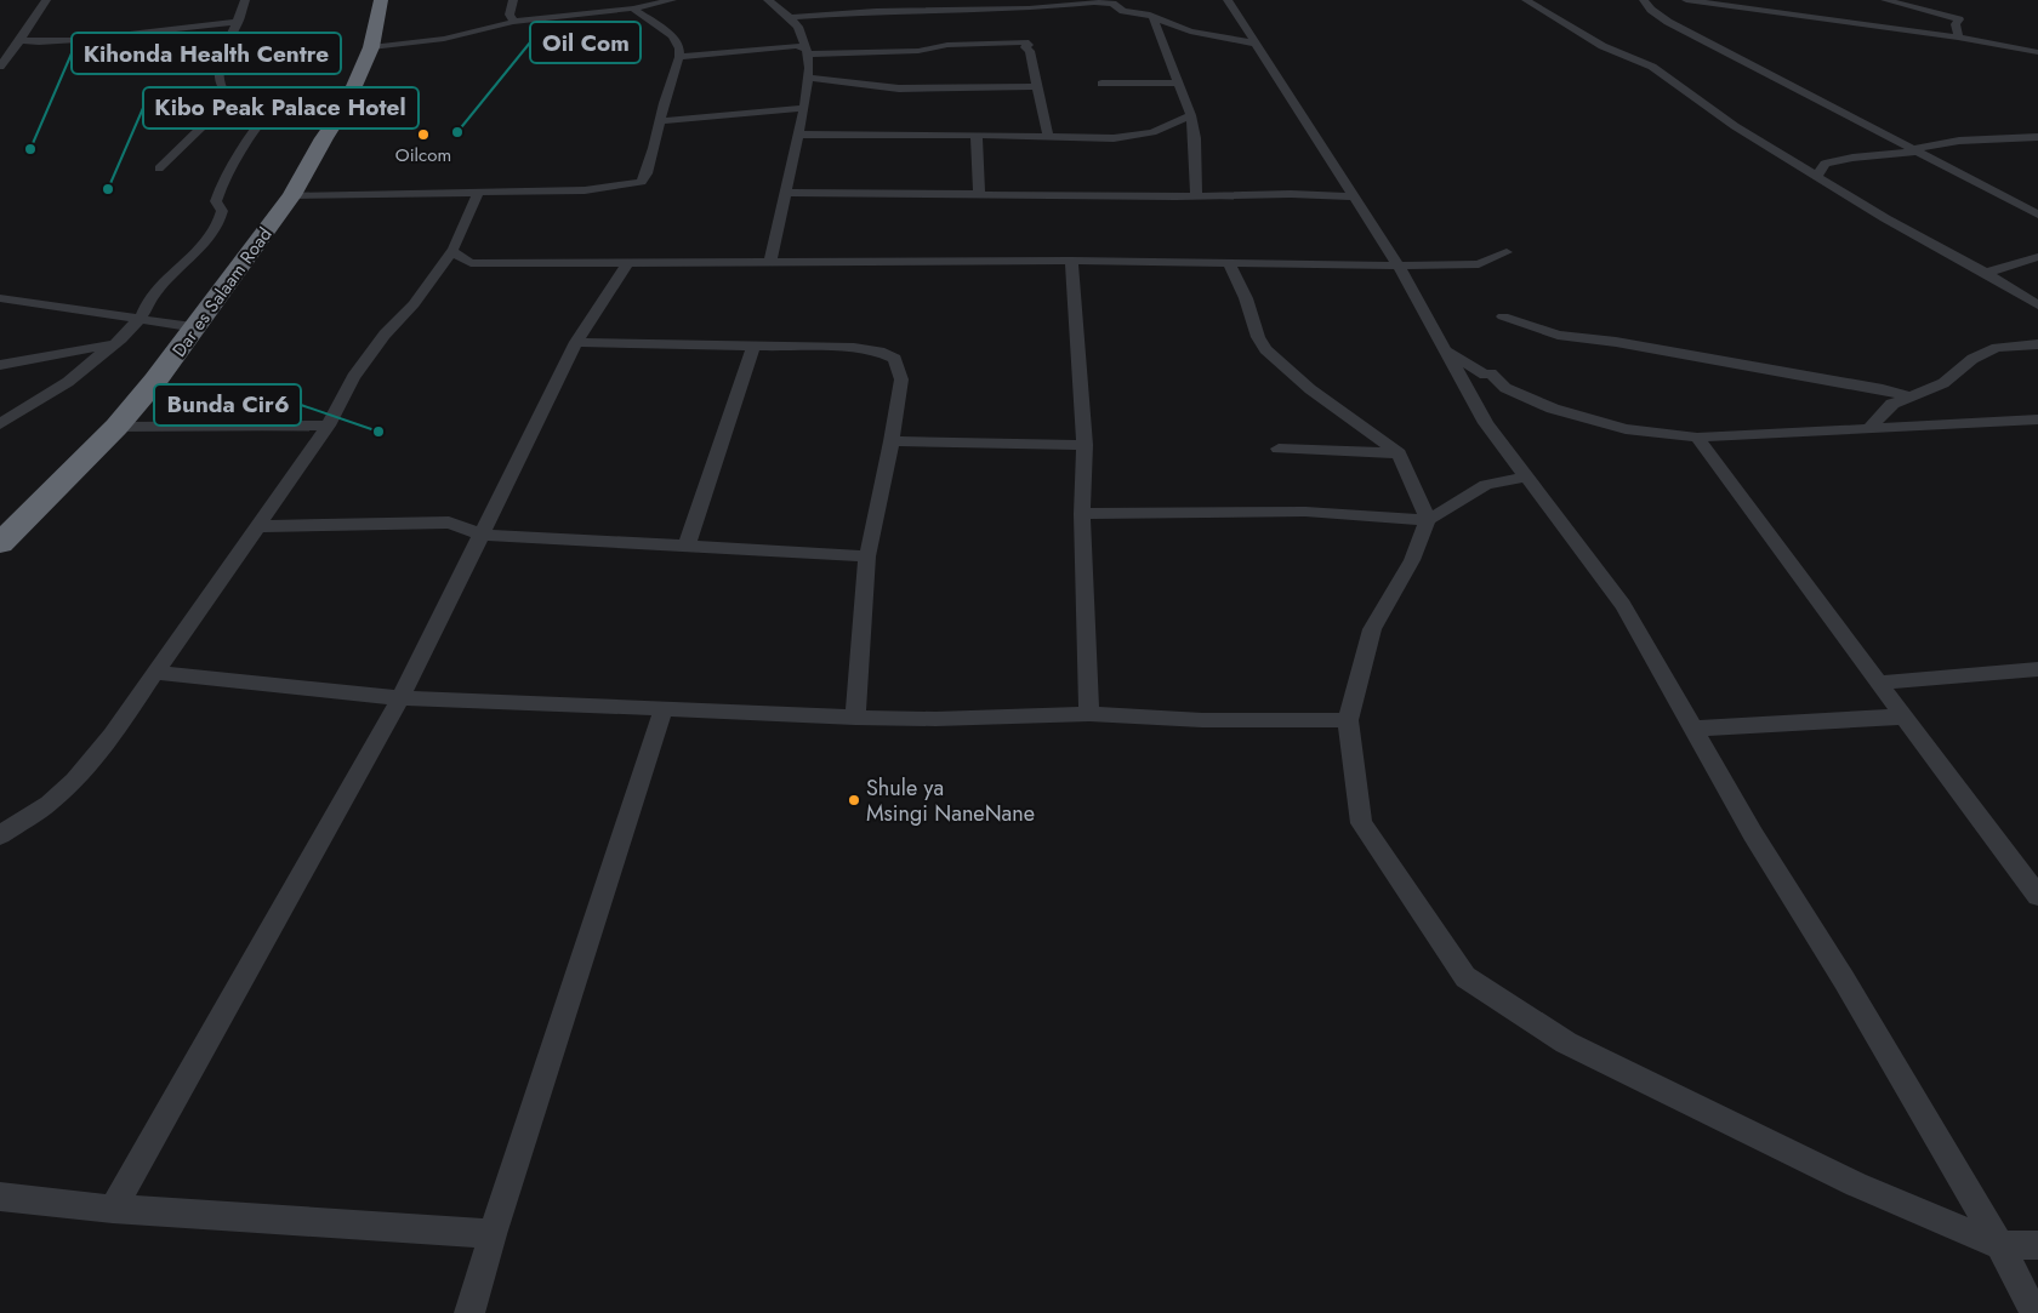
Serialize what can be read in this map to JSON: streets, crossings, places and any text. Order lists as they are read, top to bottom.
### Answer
{
  "streets": {
    "highway": ["Dar es Salaam Road"]
  },
  "places": [
    "Oil Com",
    "Oilcom",
    "Kihonda Health Centre",
    "Kibo Peak Palace Hotel",
    "Bunda Cir6",
    "Shule ya Msingi NaneNane"
  ]
}
